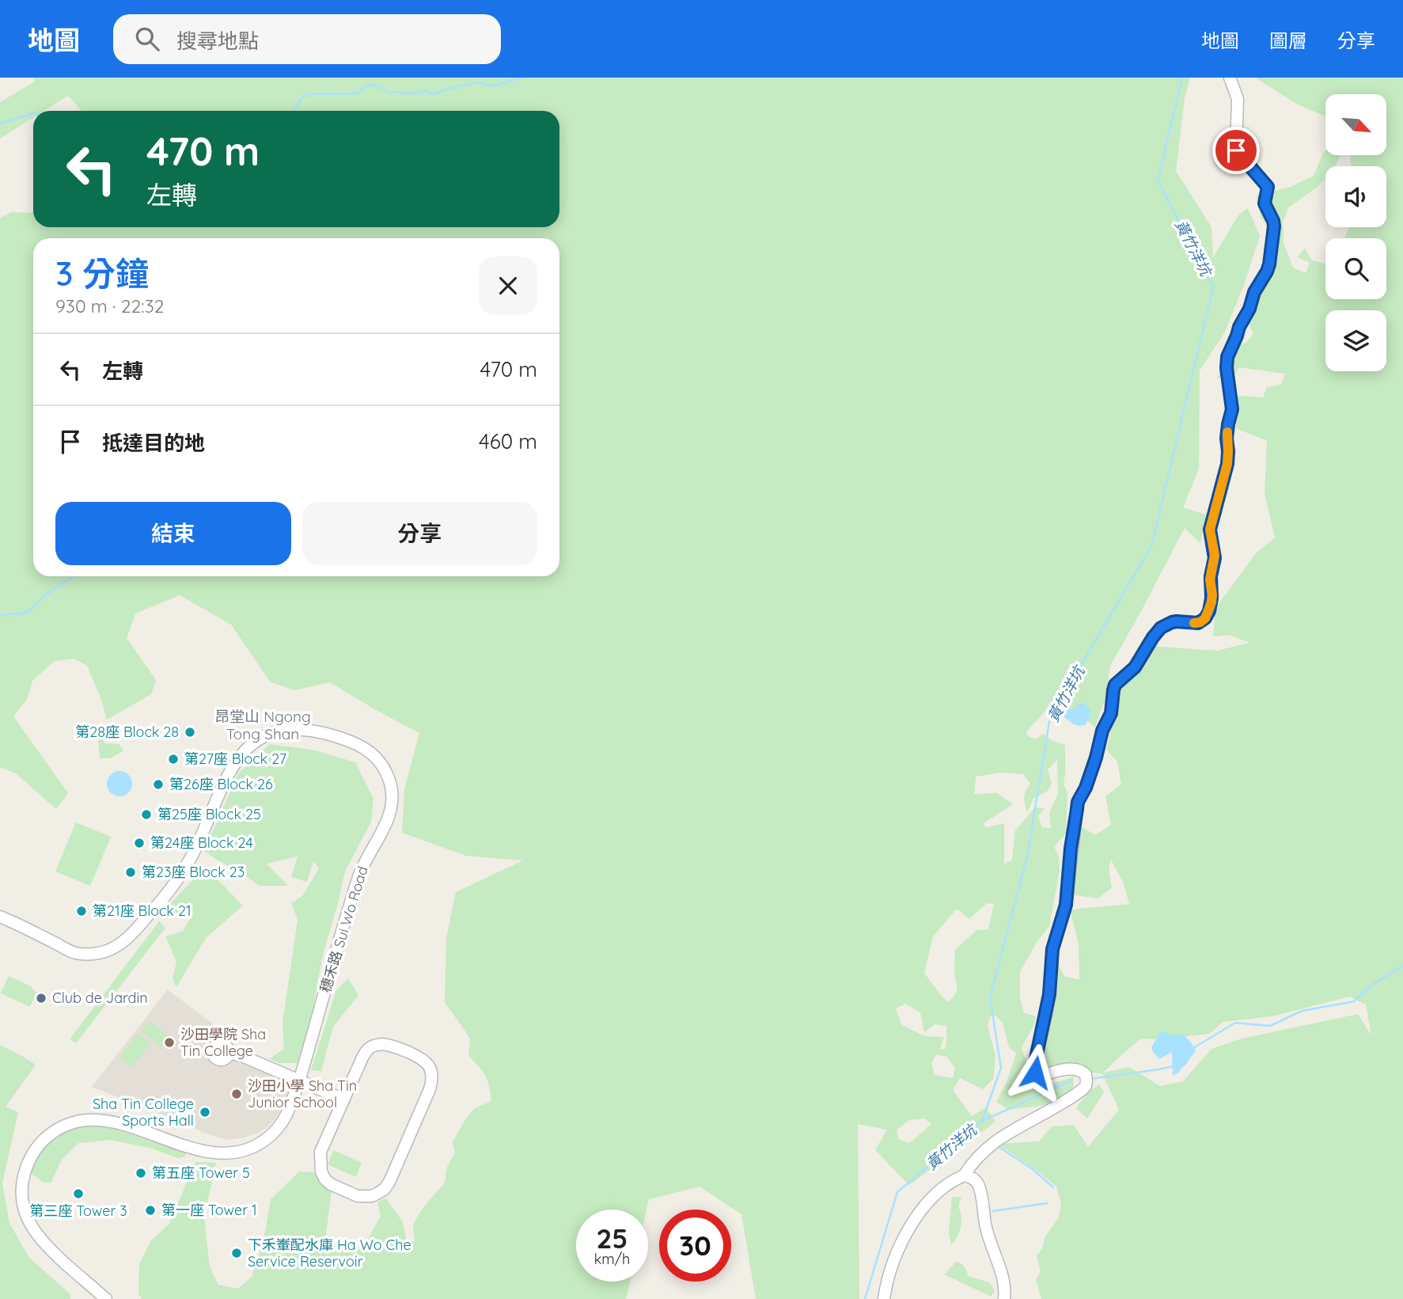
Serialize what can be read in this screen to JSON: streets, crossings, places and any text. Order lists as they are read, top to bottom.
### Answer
{
  "streets": {
    "street": ["穗禾路 Sui Wo Road"]
  },
  "districts": ["昂堂山 Ngong Tong Shan"],
  "water": ["黃竹洋坑"],
  "places": [
    "第28座 Block 28",
    "第27座 Block 27",
    "第26座 Block 26",
    "第25座 Block 25",
    "第24座 Block 24",
    "第23座 Block 23",
    "第21座 Block 21",
    "Club de Jardin",
    "沙田學院 Sha Tin College",
    "沙田小學 Sha Tin Junior School",
    "Sha Tin College Sports Hall",
    "第五座 Tower 5",
    "第三座 Tower 3",
    "第一座 Tower 1",
    "下禾輋配水庫 Ha Wo Che Service Reservoir"
  ],
  "north": "bottom right",
  "page": {
    "header": "地圖",
    "search": "搜尋地點",
    "nav": ["地圖", "圖層", "分享"],
    "turn": ["470 m", "左轉"],
    "heading": ["3 分鐘", "930 m · 22:32"],
    "list": [
      {
        "name": "左轉",
        "value": "470 m"
      },
      {
        "name": "抵達目的地",
        "value": "460 m"
      }
    ],
    "buttons": ["結束", "分享"],
    "speed": "25 km/h",
    "limit": "30"
  }
}
